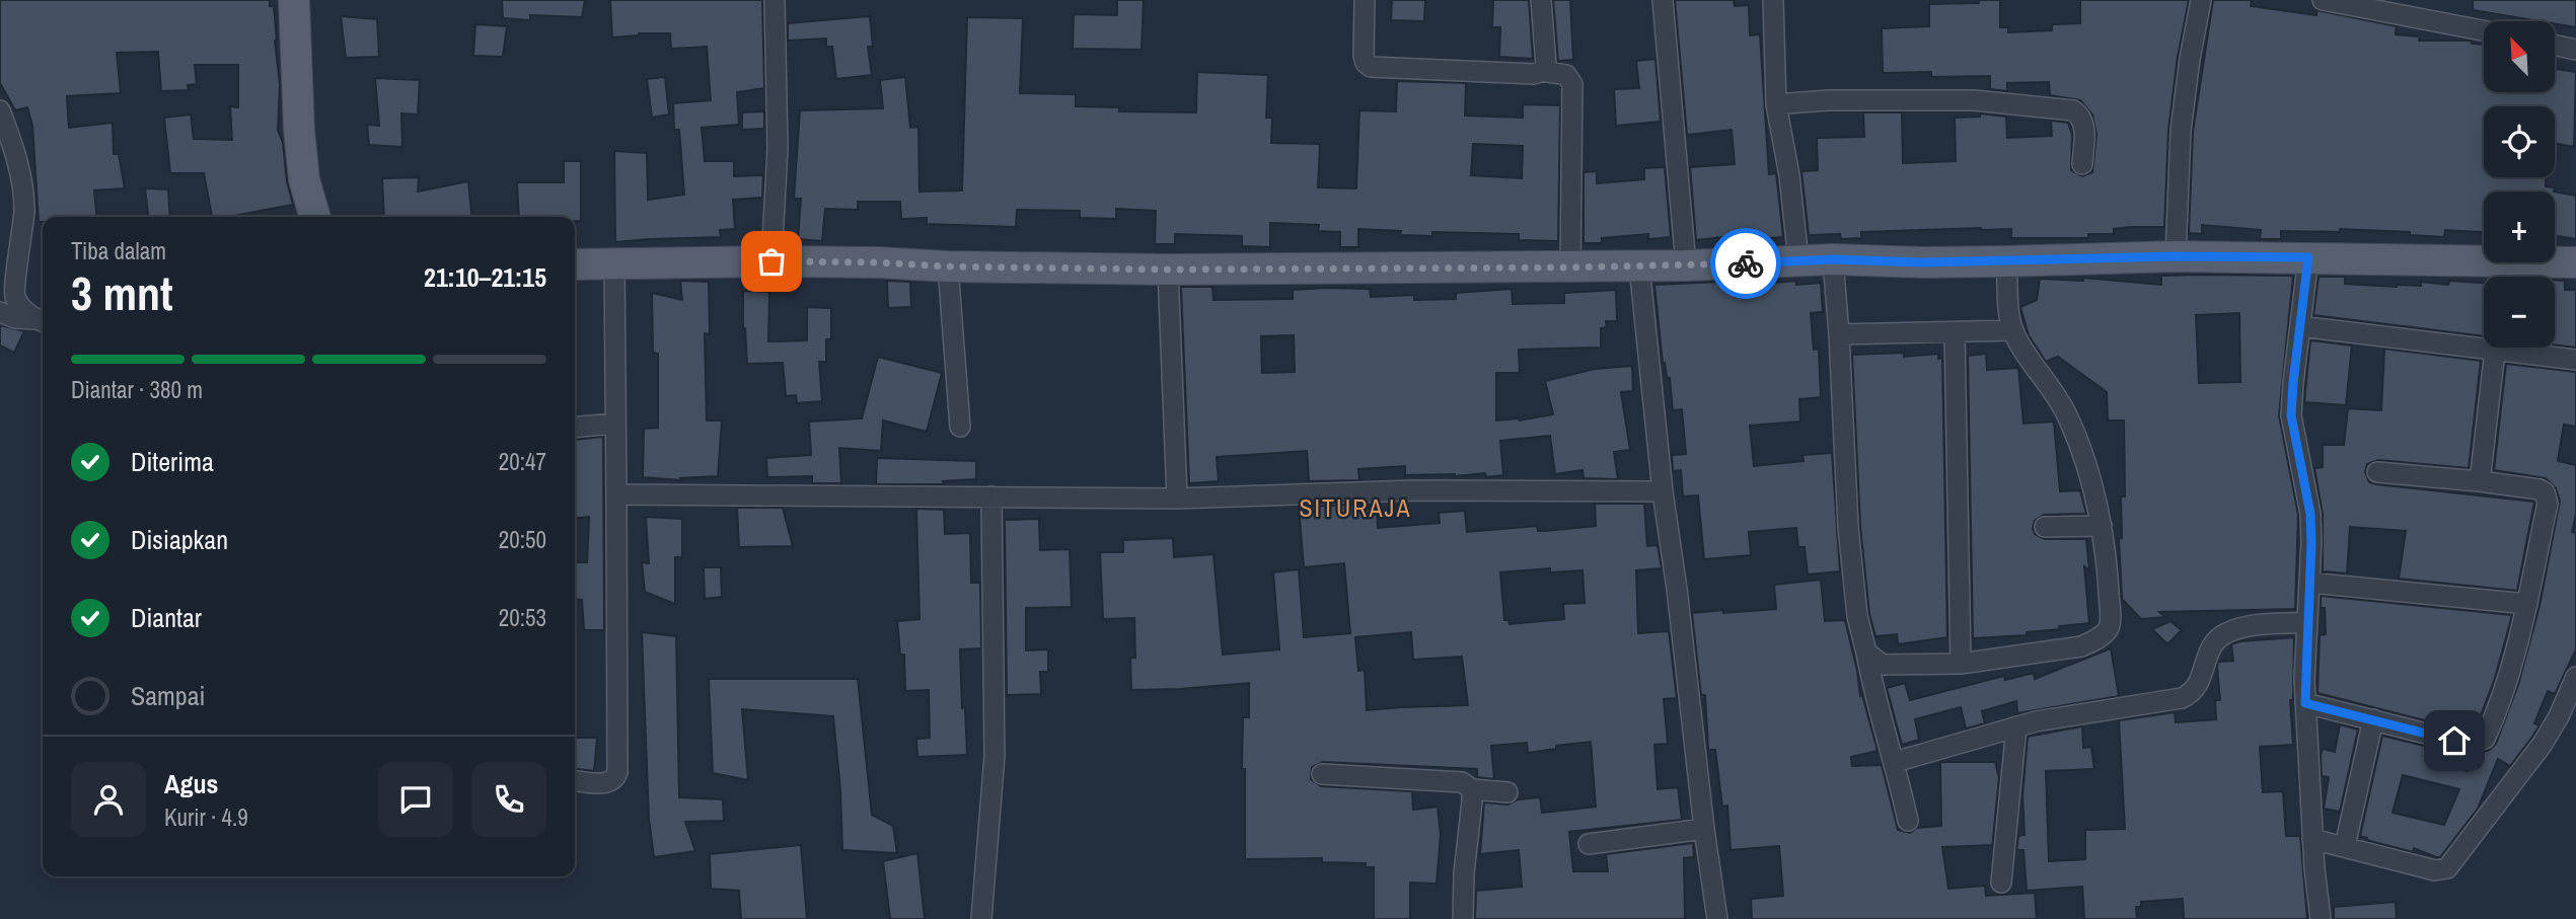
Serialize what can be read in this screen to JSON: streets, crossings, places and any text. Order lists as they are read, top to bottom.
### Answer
{
  "districts": ["SITURAJA"],
  "north": "top left",
  "page": {
    "map_buttons": ["+", "−"],
    "heading": ["3 mnt", "Tiba dalam", "21:10–21:15"],
    "panel": ["Agus", "Kurir · 4.9"],
    "bar": "Diantar · 380 m",
    "list": [
      ["Diterima", "20:47"],
      ["Disiapkan", "20:50"],
      ["Diantar", "20:53"],
      "Sampai"
    ]
  }
}
